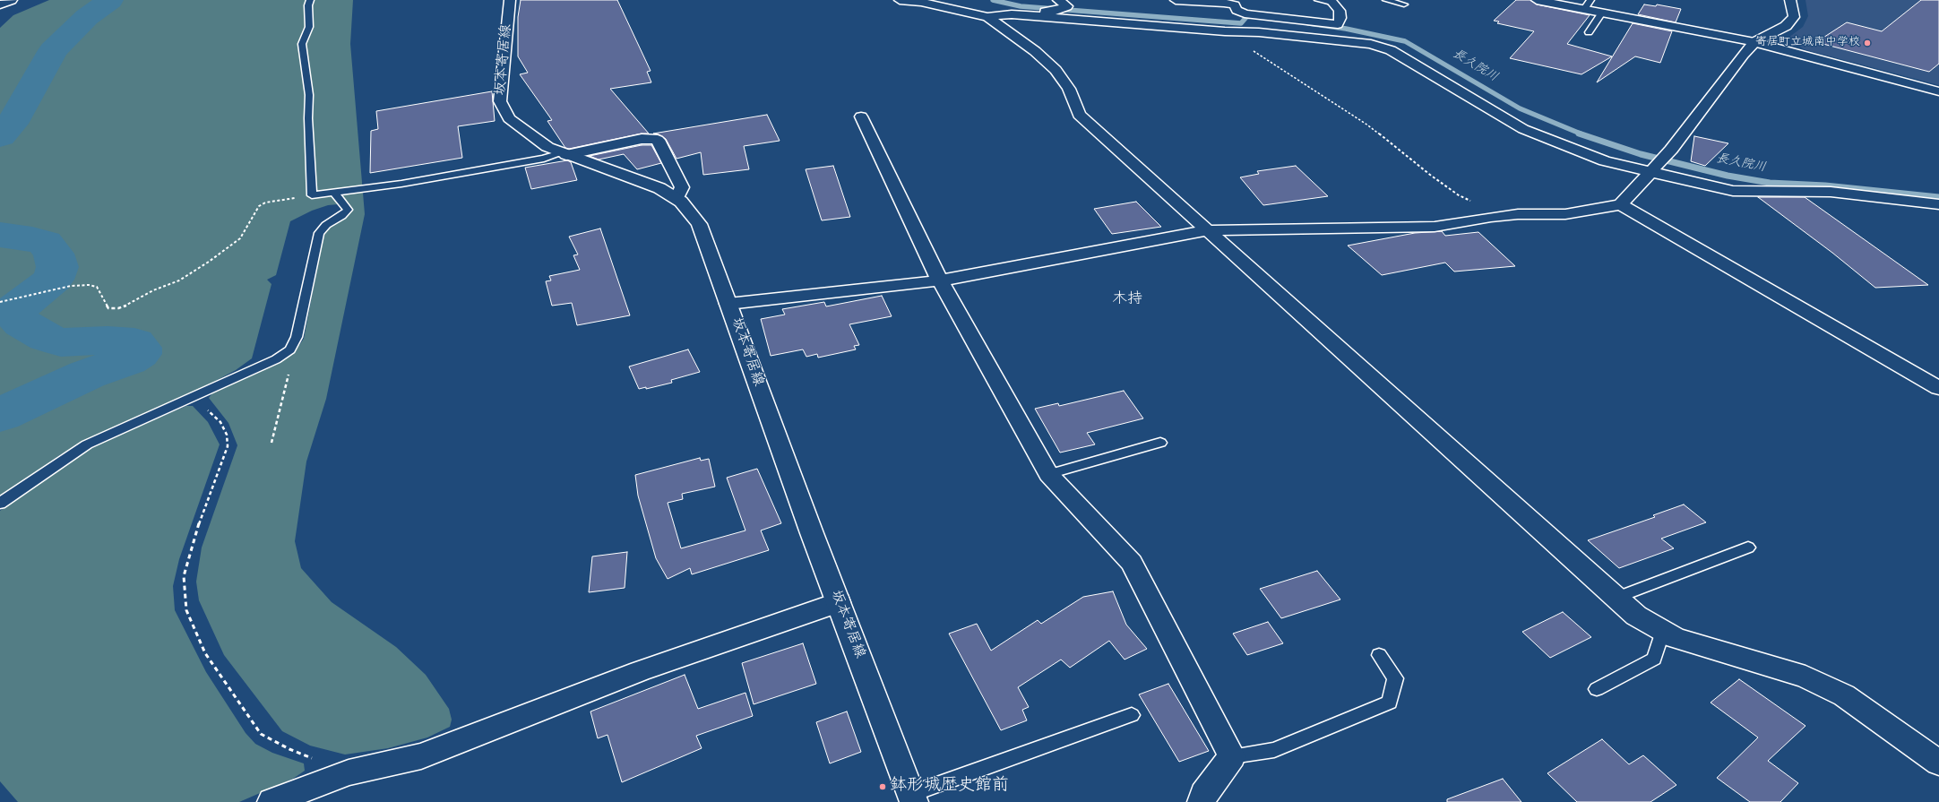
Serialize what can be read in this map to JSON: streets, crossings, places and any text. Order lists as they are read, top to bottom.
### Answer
{
  "streets": {
    "street": ["坂本寄居線"]
  },
  "districts": ["木持"],
  "water": ["長久院川"],
  "places": ["寄居町立城南中学校", "鉢形城歴史館前"]
}
